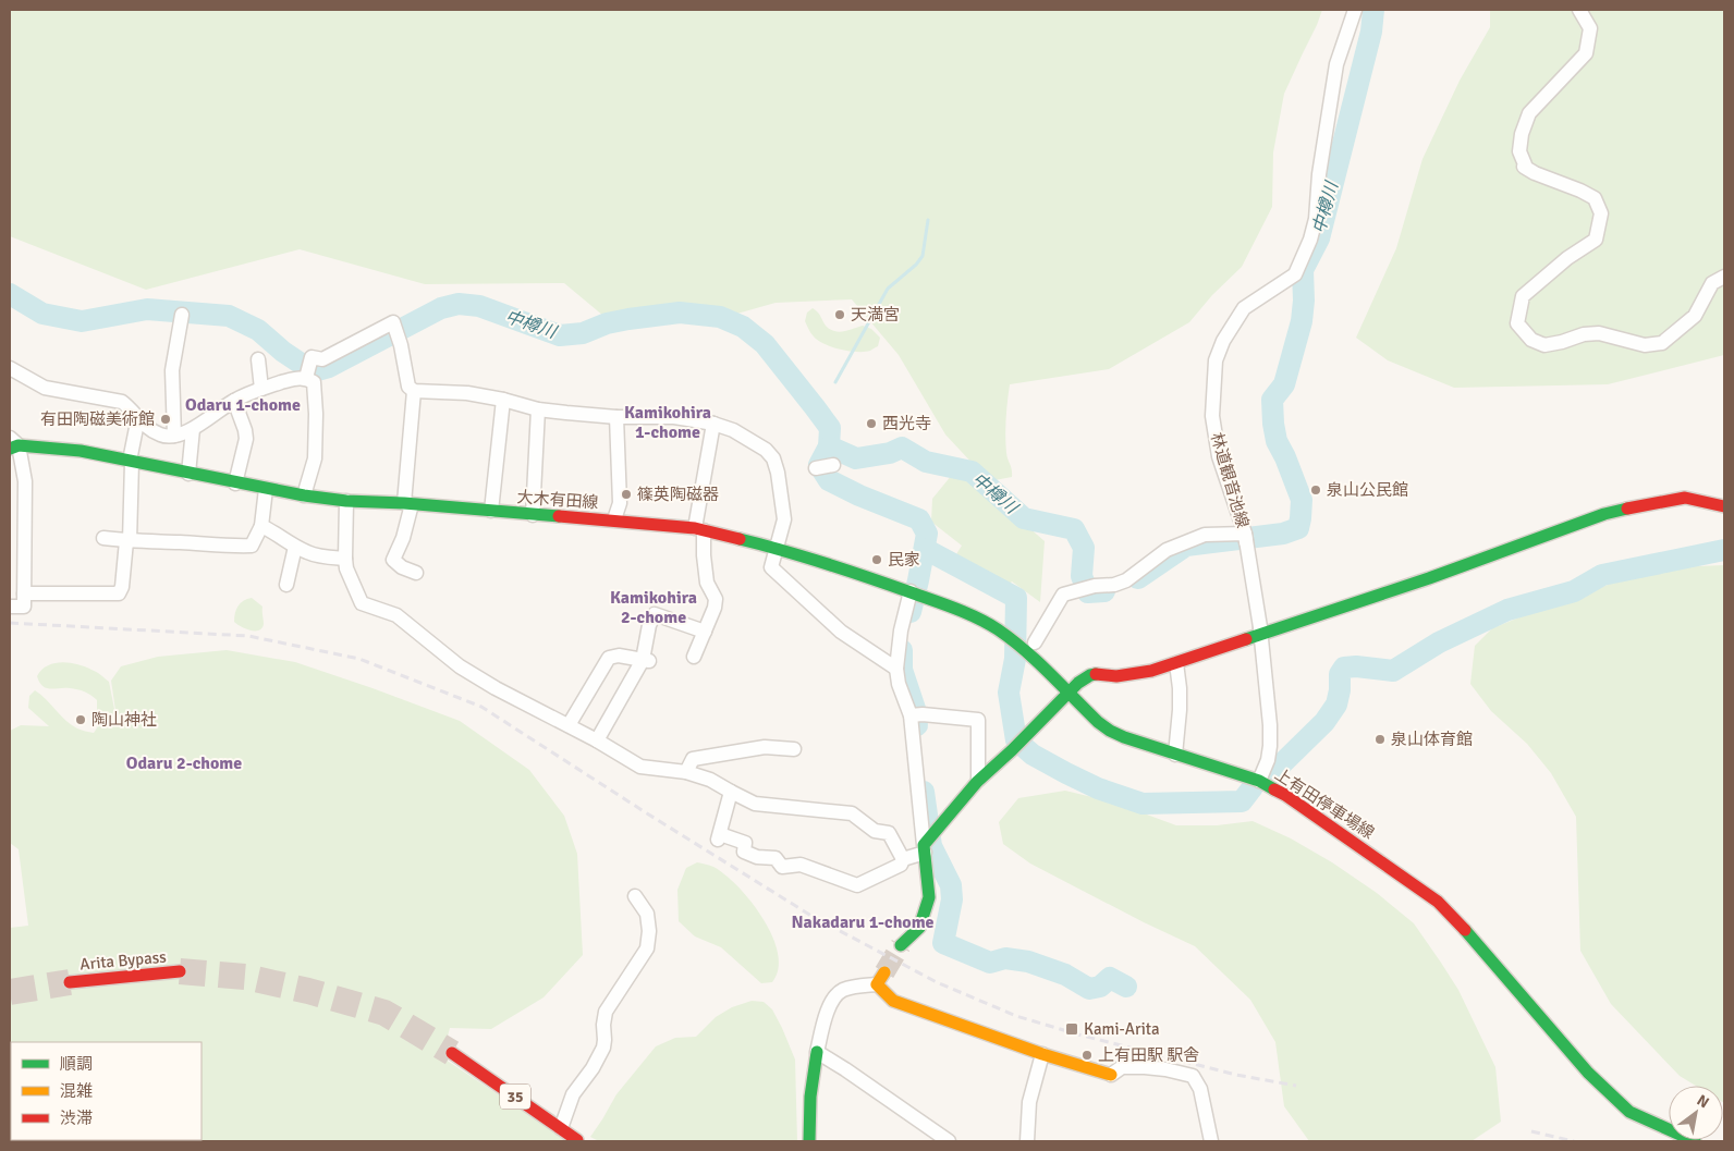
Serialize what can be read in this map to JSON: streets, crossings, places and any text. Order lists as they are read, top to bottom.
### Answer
{
  "streets": {
    "main road": [
      "大木有田線",
      "上有田停車場線",
      "Arita Bypass",
      "35"
    ],
    "street": ["林道観音池線"]
  },
  "crossings": [
    ["大木有田線", "上有田停車場線"]
  ],
  "districts": [
    "Odaru 1-chome",
    "Kamikohira 1-chome",
    "Kamikohira 2-chome",
    "Odaru 2-chome",
    "Nakadaru 1-chome"
  ],
  "water": ["中樽川"],
  "places": {
    "other": [
      "天満宮",
      "有田陶磁美術館",
      "西光寺",
      "泉山公民館",
      "篠英陶磁器",
      "民家",
      "陶山神社",
      "泉山体育館",
      "上有田駅 駅舎"
    ],
    "transit": ["Kami-Arita"]
  },
  "legend": ["順調", "混雑", "渋滞"],
  "north": "top right"
}
